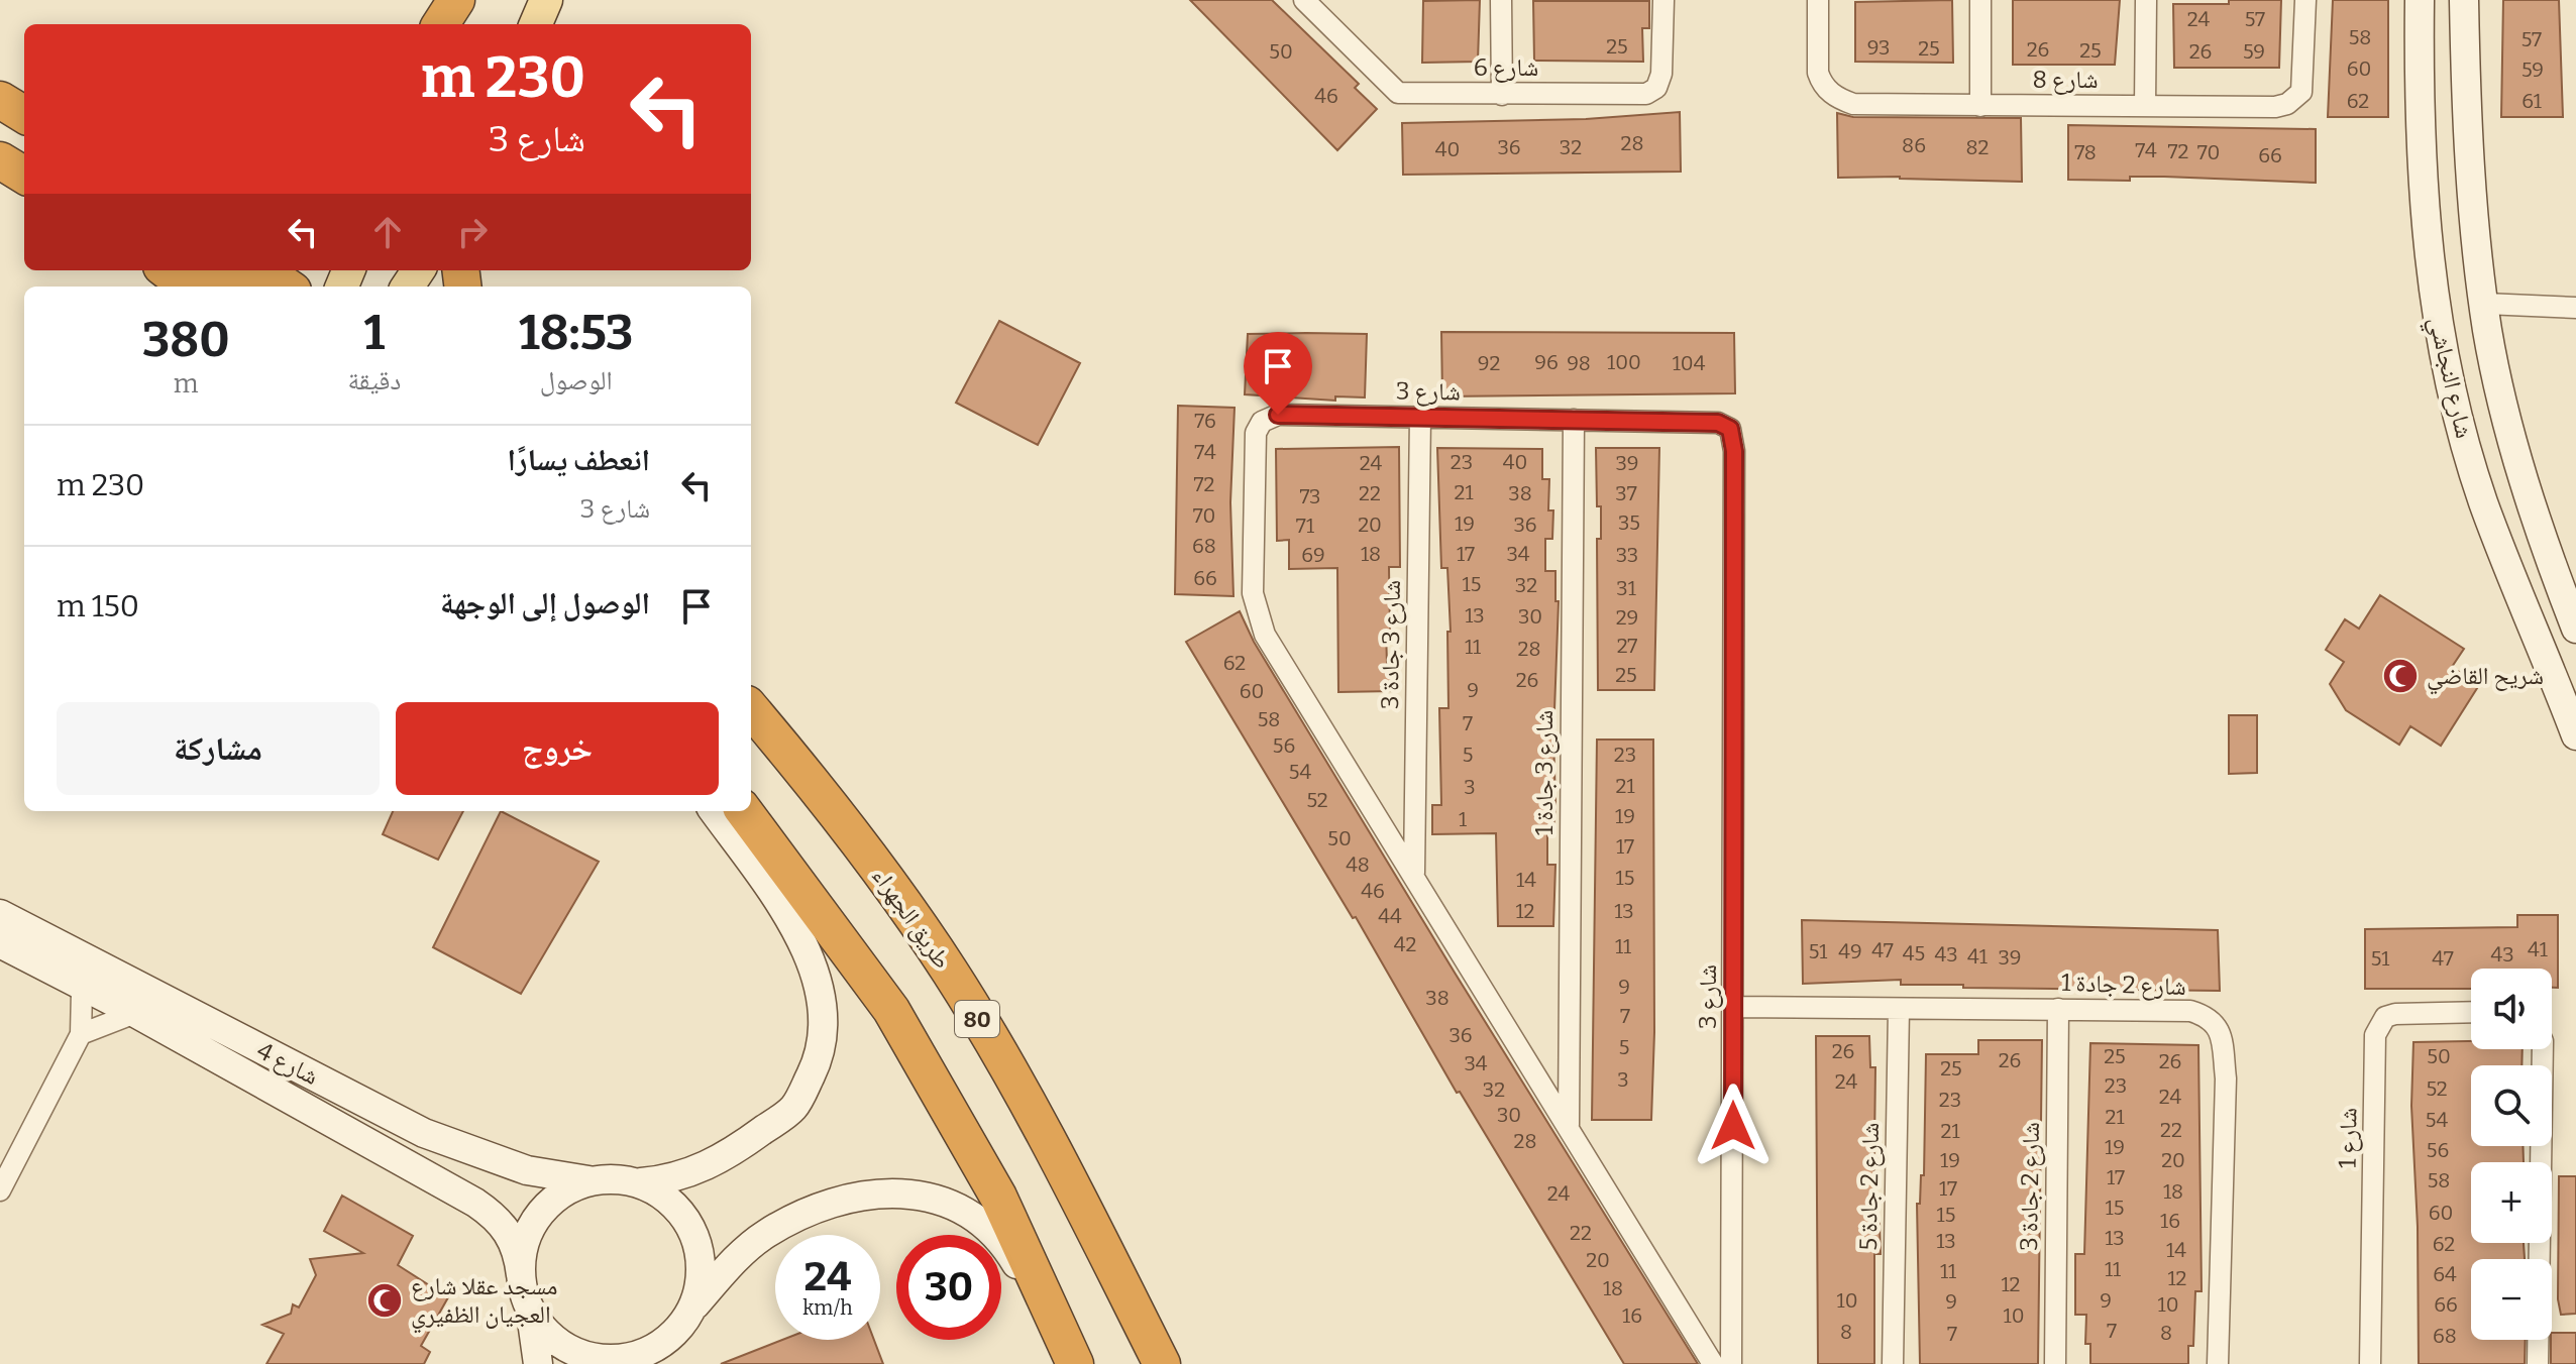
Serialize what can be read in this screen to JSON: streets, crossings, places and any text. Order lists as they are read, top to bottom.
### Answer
{
  "streets": {
    "highway": ["طريق الجهراء", "80"],
    "street": [
      "شارع 6",
      "شارع 8",
      "شارع النجاشي",
      "شارع 3",
      "شارع 3 جادة 3",
      "شارع 3 جادة 1",
      "شارع 2 جادة 1",
      "شارع 4",
      "شارع 1",
      "شارع 2 جادة 5",
      "شارع 2 جادة 3"
    ]
  },
  "crossings": [
    ["شارع 3", "شارع 3 جادة 3"],
    ["شارع 3", "شارع 3 جادة 1"],
    ["شارع 3", "شارع 2 جادة 1"],
    ["شارع 2 جادة 1", "شارع 2 جادة 5"],
    ["شارع 2 جادة 1", "شارع 2 جادة 3"]
  ],
  "places": {
    "mosque": ["شريح القاضي", "مسجد عقلا شارع العجيان الظفيري"]
  },
  "house_numbers": [
    "24",
    "57",
    "58",
    "57",
    "25",
    "93",
    "25",
    "26",
    "25",
    "50",
    "26",
    "59",
    "60",
    "59",
    "46",
    "62",
    "61",
    "28",
    "86",
    "36",
    "32",
    "82",
    "40",
    "74",
    "72",
    "78",
    "70",
    "66",
    "96",
    "100",
    "92",
    "98",
    "104",
    "76",
    "74",
    "23",
    "40",
    "24",
    "39",
    "72",
    "21",
    "22",
    "38",
    "37",
    "73",
    "70",
    "35",
    "19",
    "20",
    "36",
    "71",
    "68",
    "18",
    "17",
    "34",
    "69",
    "33",
    "66",
    "15",
    "32",
    "31",
    "13",
    "30",
    "29",
    "27",
    "11",
    "28",
    "62",
    "25",
    "26",
    "9",
    "60",
    "58",
    "7",
    "56",
    "5",
    "23",
    "54",
    "21",
    "3",
    "52",
    "19",
    "1",
    "50",
    "17",
    "48",
    "15",
    "14",
    "46",
    "12",
    "13",
    "44",
    "42",
    "11",
    "41",
    "47",
    "51",
    "49",
    "45",
    "43",
    "43",
    "41",
    "39",
    "51",
    "47",
    "9",
    "38",
    "7",
    "36",
    "5",
    "26",
    "25",
    "50",
    "26",
    "26",
    "34",
    "25",
    "3",
    "24",
    "23",
    "52",
    "32",
    "24",
    "23",
    "30",
    "21",
    "54",
    "22",
    "21",
    "28",
    "19",
    "56",
    "19",
    "20",
    "17",
    "58",
    "17",
    "18",
    "24",
    "15",
    "60",
    "15",
    "16",
    "22",
    "13",
    "13",
    "62",
    "14",
    "20",
    "11",
    "11",
    "64",
    "12",
    "12",
    "18",
    "10",
    "9",
    "9",
    "10",
    "66",
    "16",
    "10",
    "7",
    "8",
    "8",
    "7",
    "68"
  ],
  "page": {
    "turn": ["230 m", "شارع 3"],
    "eta": [
      "18:53",
      "الوصول",
      "1",
      "دقيقة",
      "380",
      "m"
    ],
    "list": [
      {
        "name": "انعطف يسارًا",
        "note": "شارع 3",
        "value": "230 m"
      },
      {
        "name": "الوصول إلى الوجهة",
        "value": "150 m"
      }
    ],
    "buttons": ["خروج", "مشاركة"],
    "map_buttons": ["+", "−"],
    "speed": "24 km/h",
    "limit": "30"
  }
}
